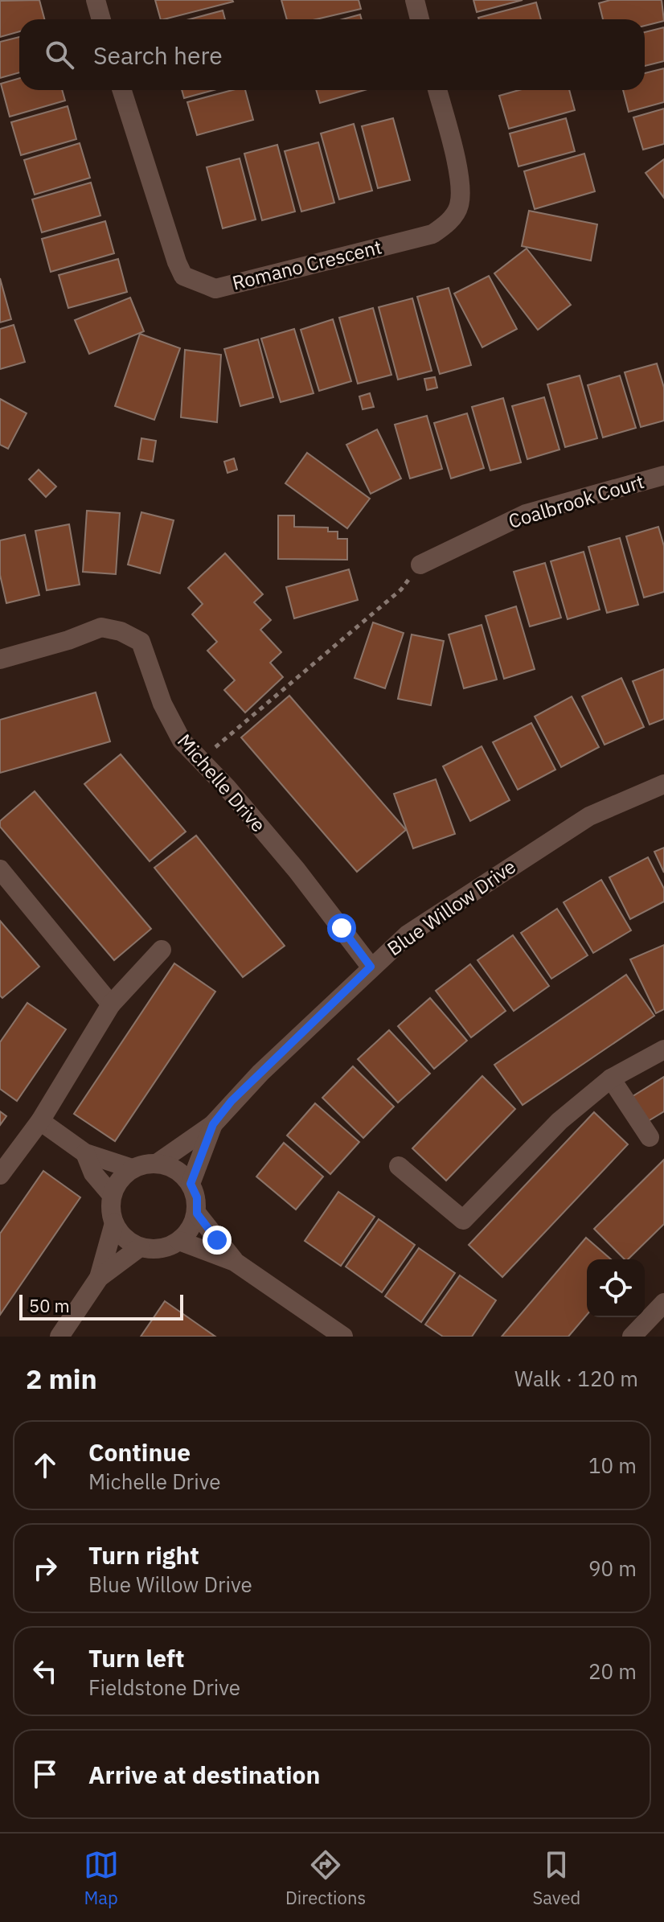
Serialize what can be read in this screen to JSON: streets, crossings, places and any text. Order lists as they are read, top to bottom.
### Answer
{
  "streets": {
    "street": [
      "Romano Crescent",
      "Coalbrook Court",
      "Michelle Drive",
      "Blue Willow Drive"
    ]
  },
  "crossings": [
    ["Michelle Drive", "Blue Willow Drive"]
  ],
  "scale_bar": "50 m",
  "page": {
    "search": "Search here",
    "scale": "50 m",
    "heading": ["2 min", "Walk · 120 m"],
    "list": [
      ["Continue", "Michelle Drive", "10 m"],
      ["Turn right", "Blue Willow Drive", "90 m"],
      ["Turn left", "Fieldstone Drive", "20 m"],
      "Arrive at destination"
    ],
    "nav": ["Map", "Directions", "Saved"]
  }
}
